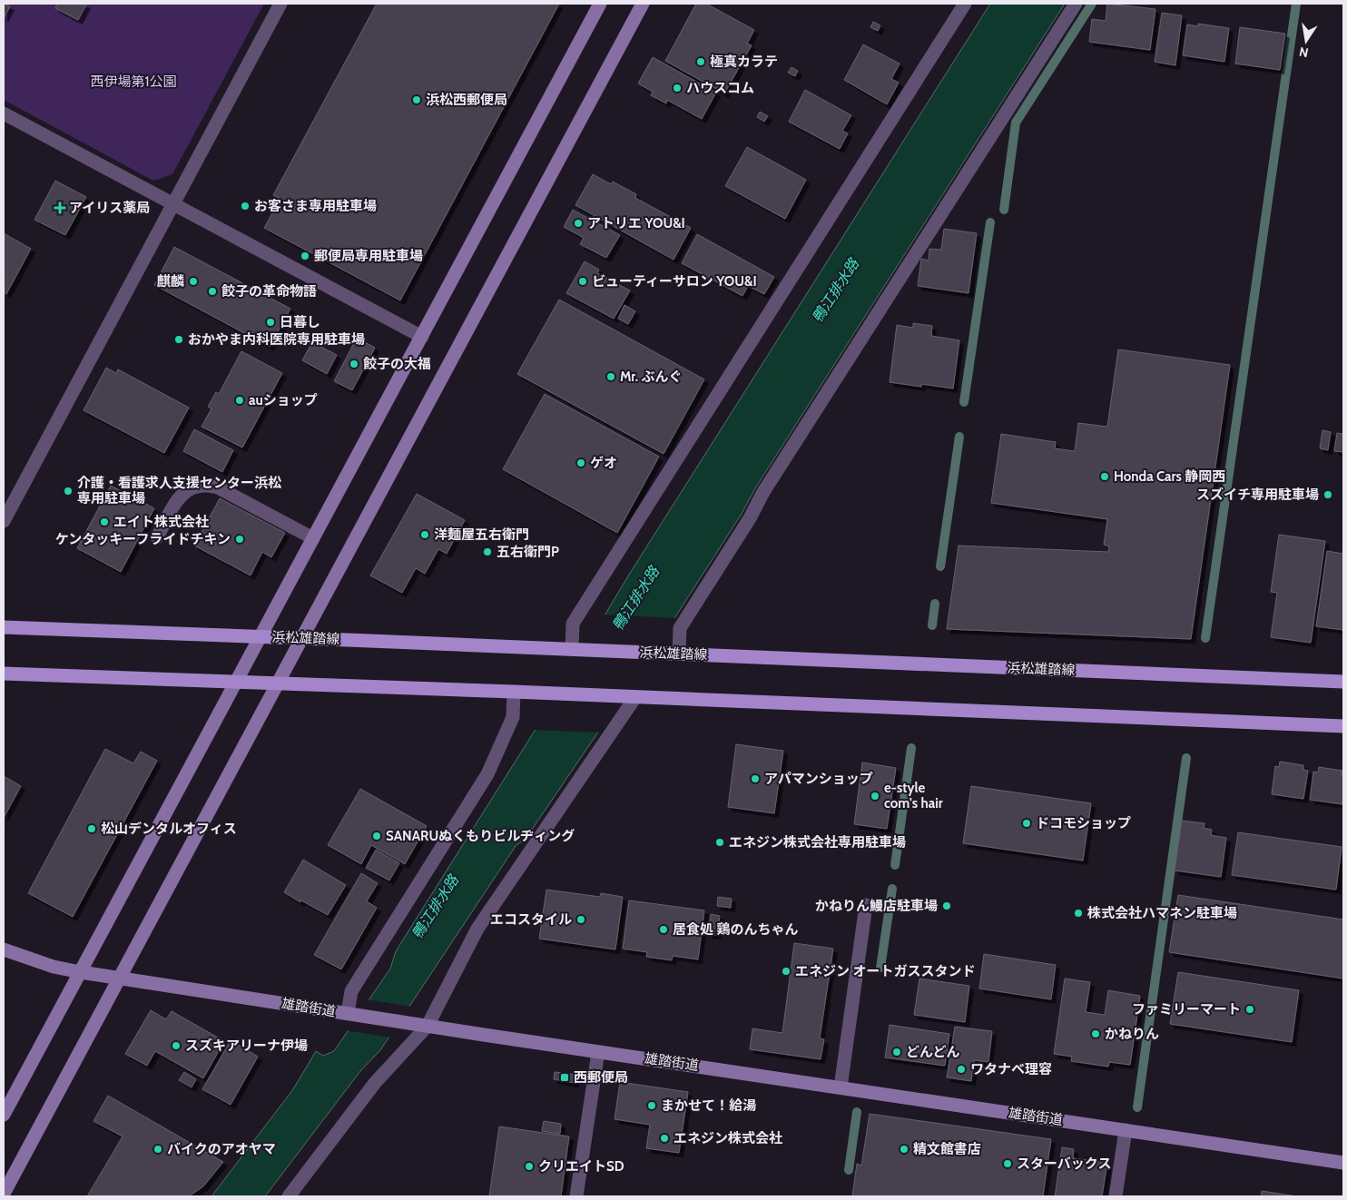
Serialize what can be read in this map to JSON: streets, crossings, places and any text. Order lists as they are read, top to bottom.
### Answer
{
  "streets": {
    "main road": ["浜松雄踏線"],
    "street": ["雄踏街道"]
  },
  "water": ["鴨江排水路"],
  "parks": ["西伊場第1公園"],
  "places": {
    "other": [
      "極真カラテ",
      "ハウスコム",
      "浜松西郵便局",
      "お客さま専用駐車場",
      "アトリエ YOU&I",
      "郵便局専用駐車場",
      "麒麟",
      "ビューティーサロン YOU&I",
      "餃子の革命物語",
      "日暮し",
      "おかやま内科医院専用駐車場",
      "餃子の大福",
      "Mr. ぶんぐ",
      "auショップ",
      "ゲオ",
      "Honda Cars 静岡西",
      "介護・看護求人支援センター浜松 専用駐車場",
      "スズイチ専用駐車場",
      "エイト株式会社",
      "洋麺屋五右衛門",
      "ケンタッキーフライドチキン",
      "五右衛門P",
      "アパマンショップ",
      "e-style com's hair",
      "ドコモショップ",
      "松山デンタルオフィス",
      "SANARUぬくもりビルヂィング",
      "エネジン株式会社専用駐車場",
      "かねりん鰻店駐車場",
      "株式会社ハマネン駐車場",
      "エコスタイル",
      "居食処 鶏のんちゃん",
      "エネジン オートガススタンド",
      "ファミリーマート",
      "かねりん",
      "スズキアリーナ伊場",
      "どんどん",
      "ワタナベ理容",
      "まかせて！給湯",
      "エネジン株式会社",
      "バイクのアオヤマ",
      "精文館書店",
      "スターバックス",
      "クリエイトSD"
    ],
    "health": ["アイリス薬局"],
    "transit": ["西郵便局"]
  },
  "north": "bottom"
}
